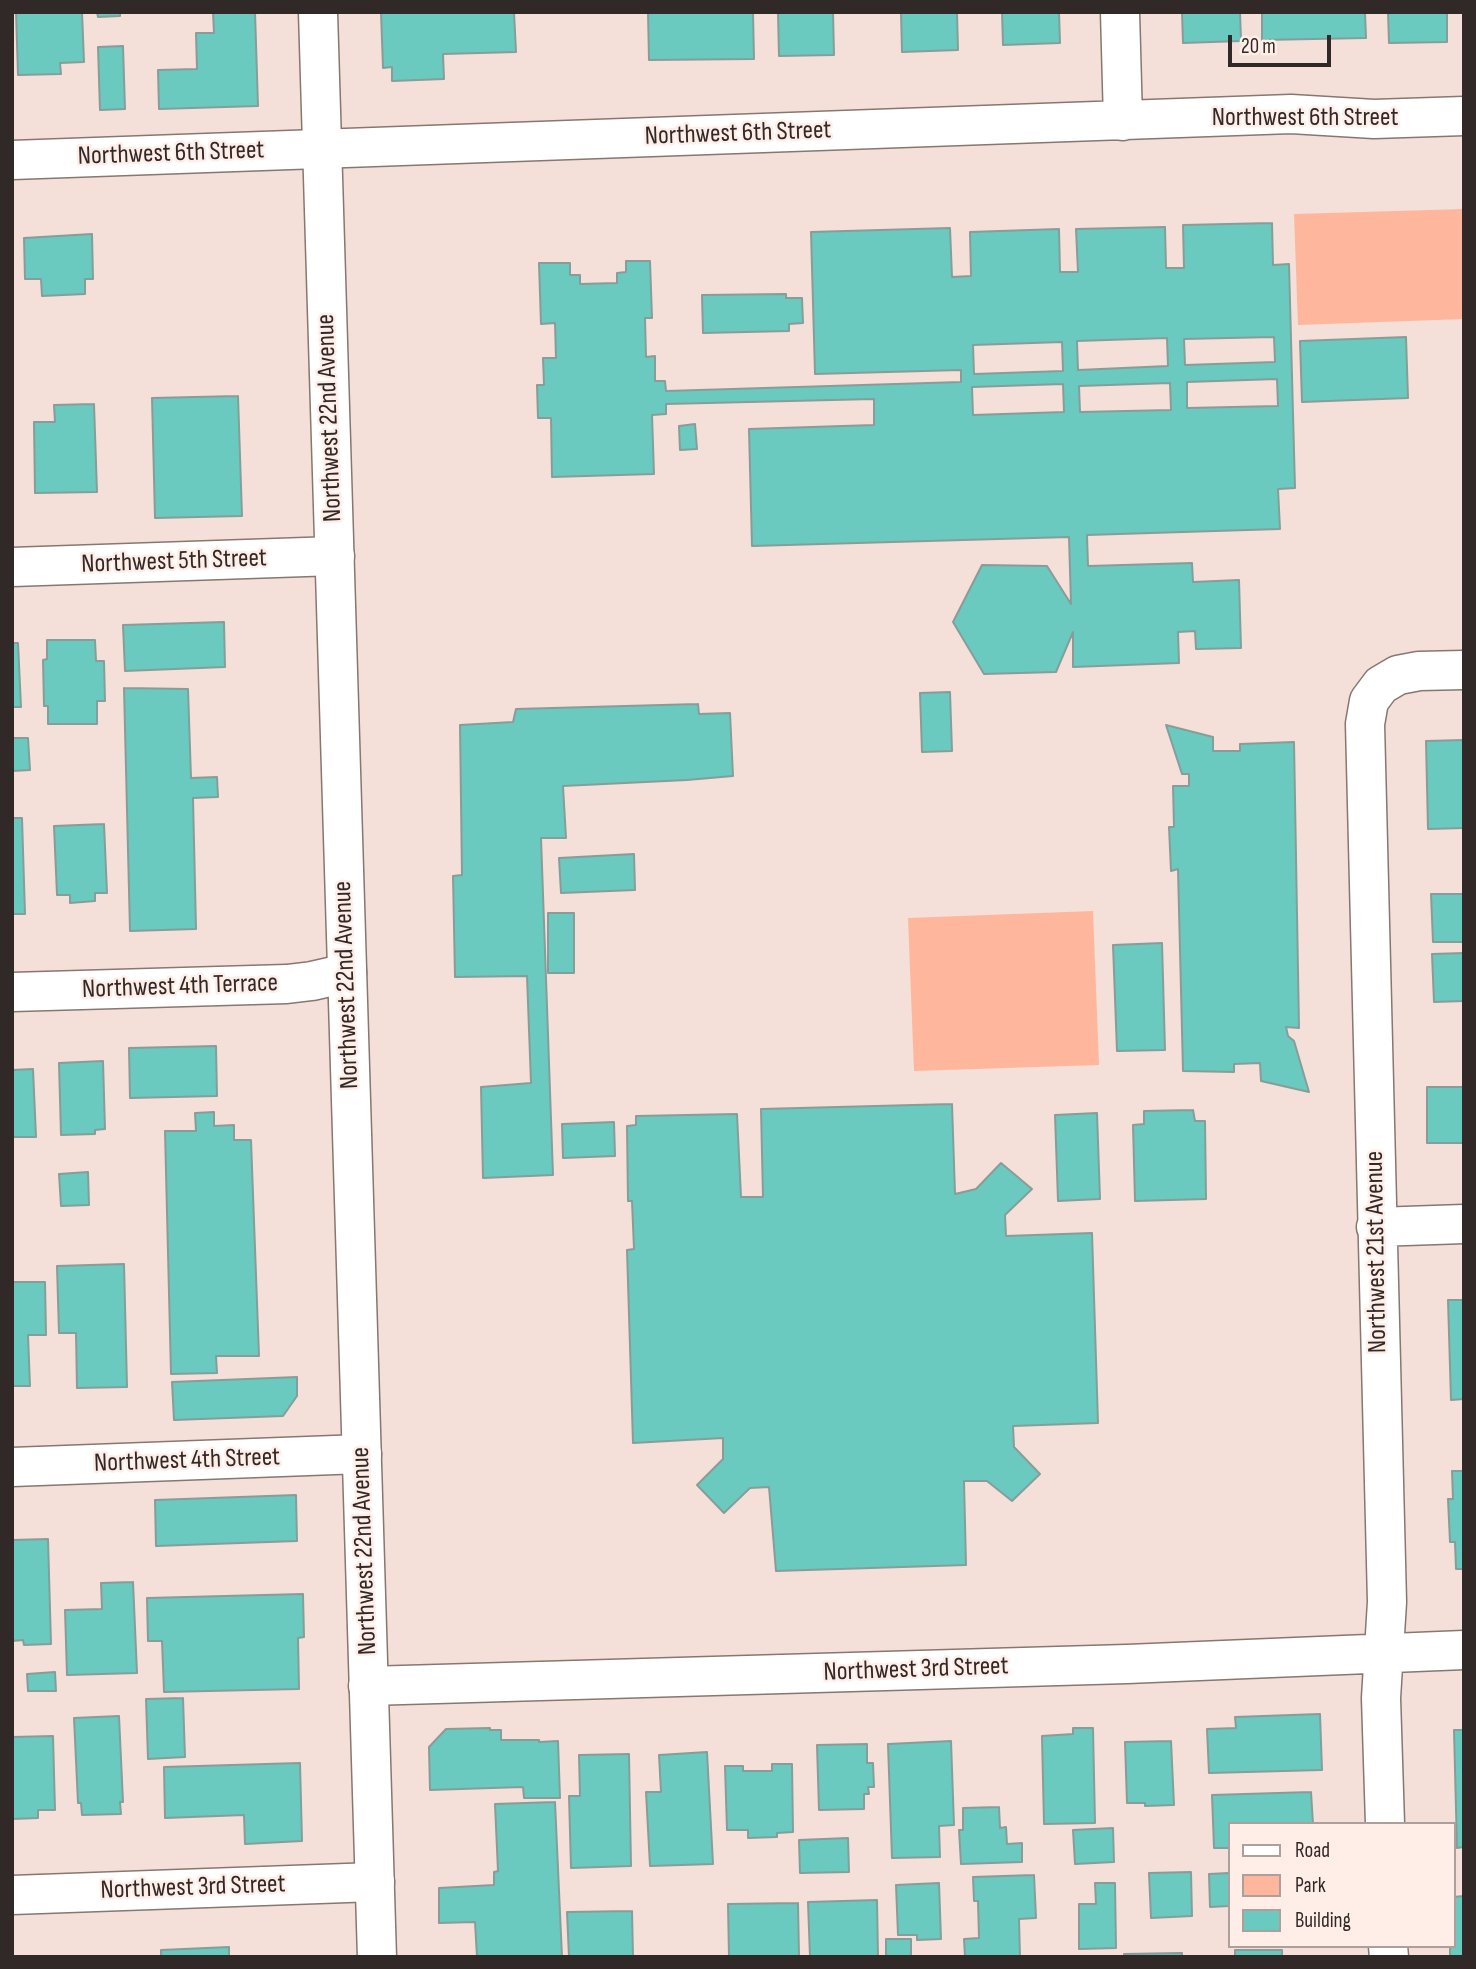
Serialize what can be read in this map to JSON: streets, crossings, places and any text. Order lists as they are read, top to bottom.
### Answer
{
  "streets": {
    "street": [
      "Northwest 6th Street",
      "Northwest 22nd Avenue",
      "Northwest 5th Street",
      "Northwest 4th Terrace",
      "Northwest 21st Avenue",
      "Northwest 4th Street",
      "Northwest 3rd Street"
    ]
  },
  "crossings": [
    ["Northwest 6th Street", "Northwest 22nd Avenue"],
    ["Northwest 22nd Avenue", "Northwest 5th Street"],
    ["Northwest 22nd Avenue", "Northwest 4th Terrace"],
    ["Northwest 22nd Avenue", "Northwest 4th Street"],
    ["Northwest 22nd Avenue", "Northwest 3rd Street"],
    ["Northwest 21st Avenue", "Northwest 3rd Street"]
  ],
  "legend": ["Road", "Park", "Building"],
  "scale_bar": "20 m"
}
